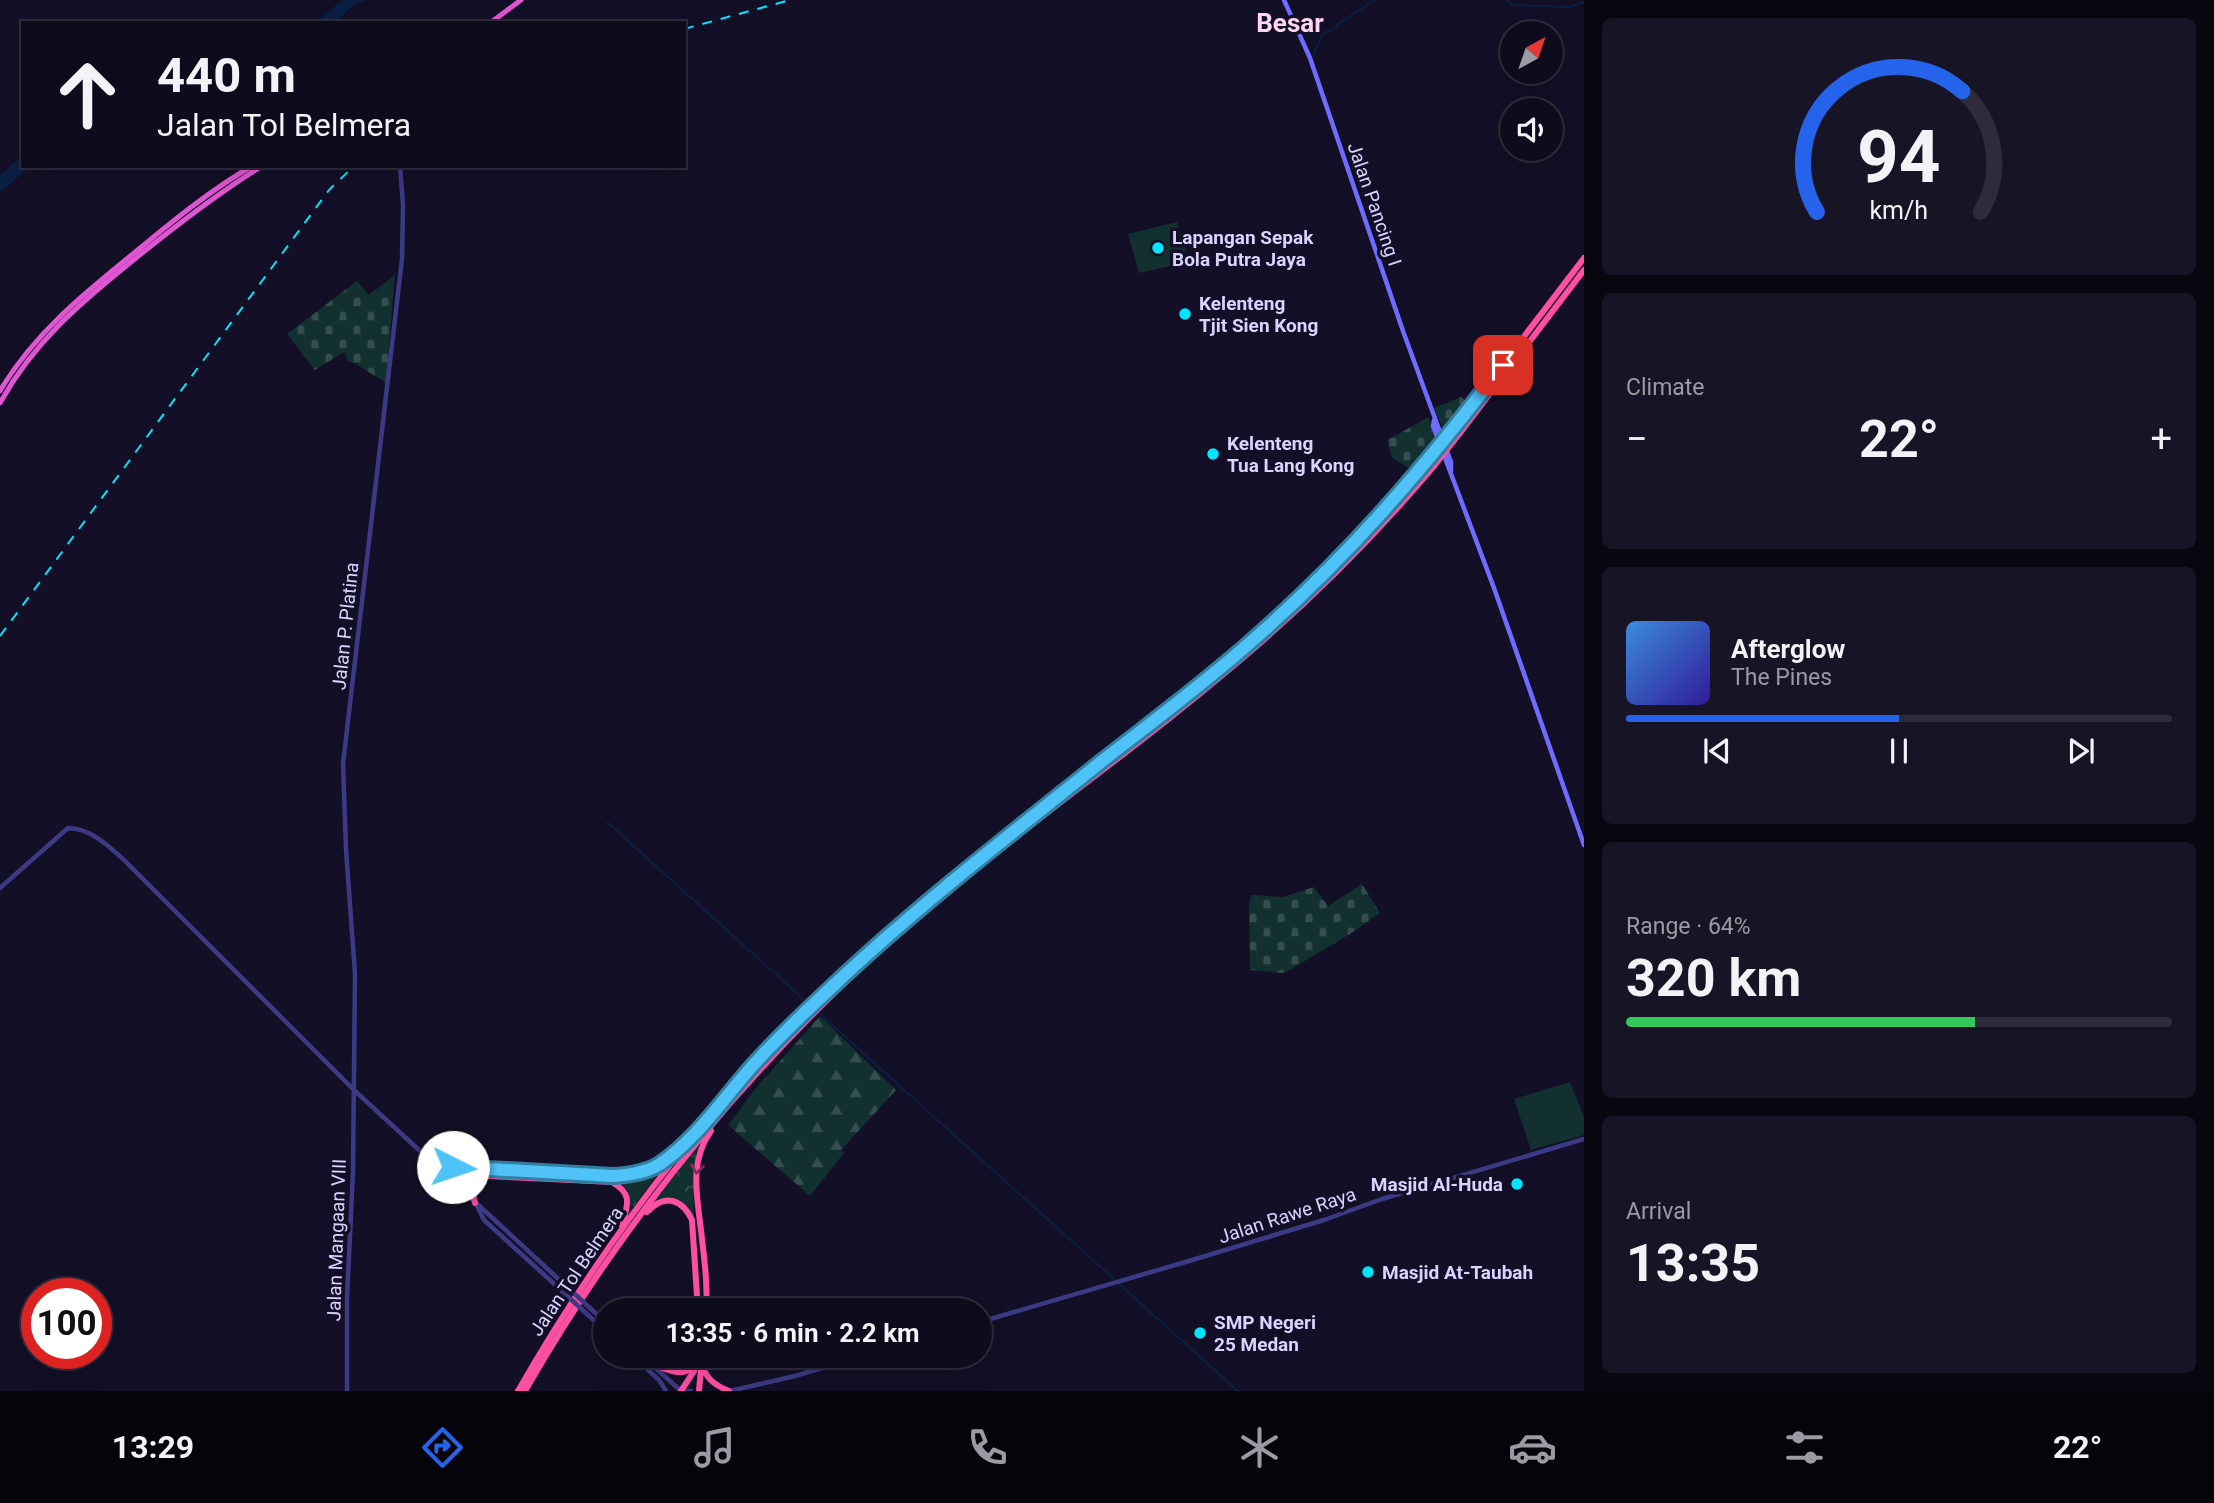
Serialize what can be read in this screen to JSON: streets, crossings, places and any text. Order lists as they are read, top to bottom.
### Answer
{
  "streets": {
    "highway": ["Jalan Tol Belmera"],
    "main road": ["Jalan Pancing I"],
    "street": ["Jalan P. Platina", "Jalan Rawe Raya", "Jalan Mangaan VIII"]
  },
  "crossings": [
    ["Jalan P. Platina", "Jalan Mangaan VIII"]
  ],
  "districts": ["Besar"],
  "places": [
    "Lapangan Sepak Bola Putra Jaya",
    "Kelenteng Tjit Sien Kong",
    "Kelenteng Tua Lang Kong",
    "Masjid Al-Huda",
    "Masjid At-Taubah",
    "SMP Negeri 25 Medan"
  ],
  "north": "top right",
  "page": {
    "turn": ["440 m", "Jalan Tol Belmera"],
    "tile": [
      "Climate",
      ["Range · 64%", "320 km"],
      ["Arrival", "13:35"]
    ],
    "heat": ["−", "22°", "+"],
    "song": ["Afterglow", "The Pines"],
    "limit": "100",
    "trip": "13:35 · 6 min · 2.2 km",
    "tabs": ["13:29", "22°"],
    "gauge": ["94", "km/h"]
  }
}
